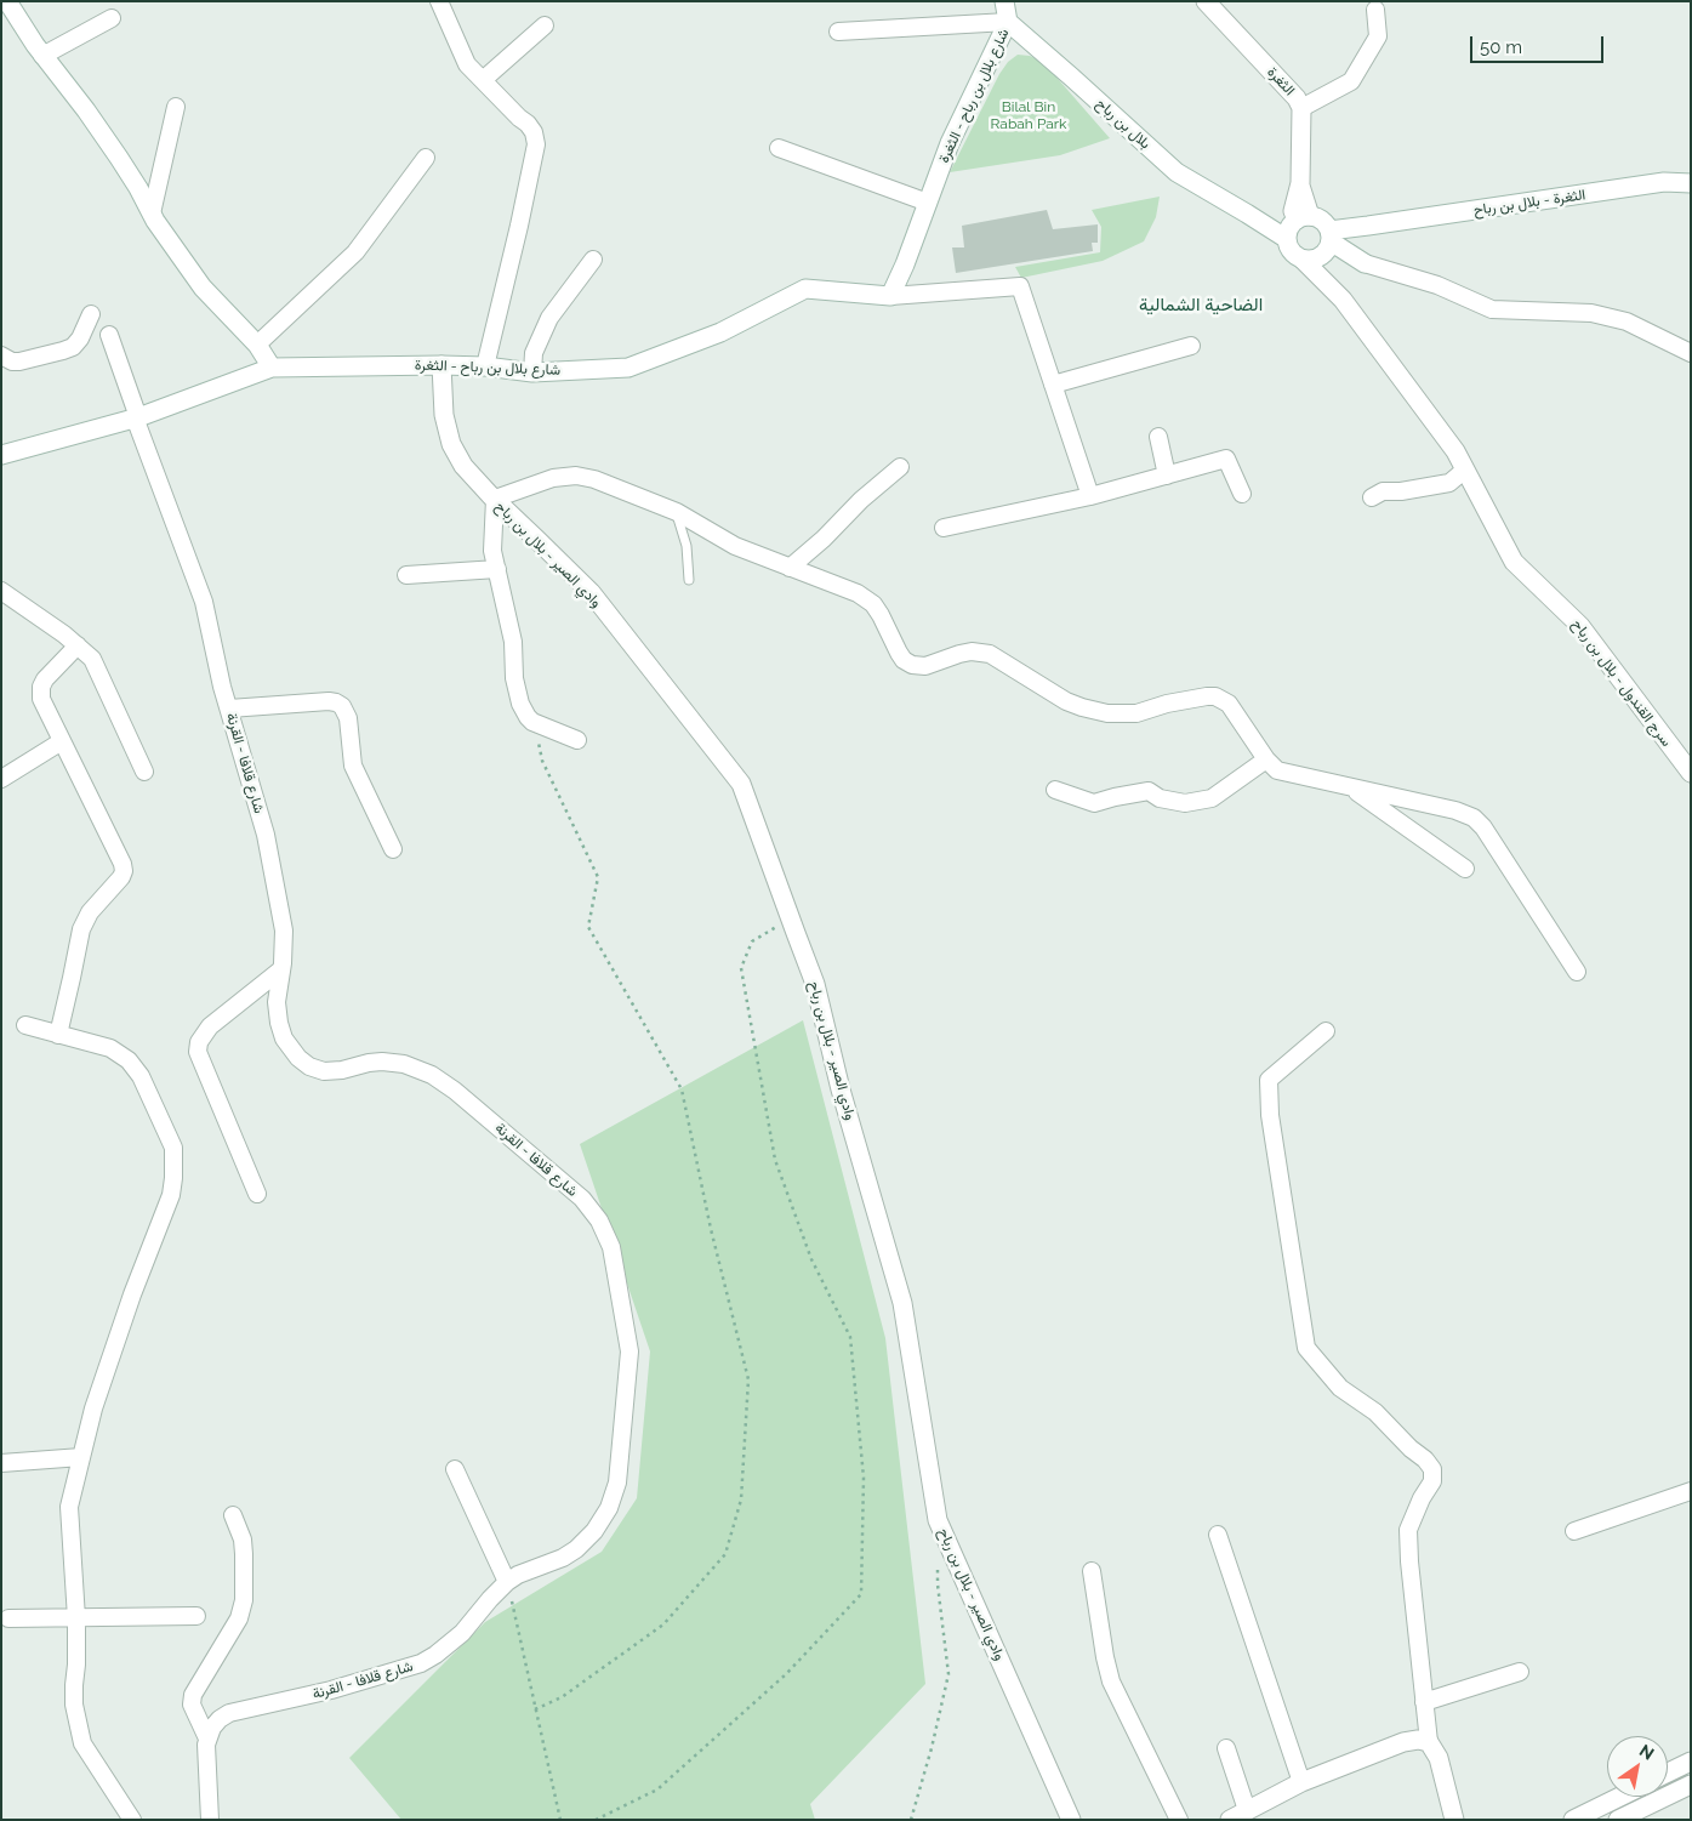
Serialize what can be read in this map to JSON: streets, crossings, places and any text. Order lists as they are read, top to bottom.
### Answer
{
  "streets": {
    "street": [
      "الثغرة",
      "شارع بلال بن رباح - الثغرة",
      "بلال بن رباح",
      "الثغرة - بلال بن رباح",
      "وادي الصير - بلال بن رباح",
      "سرج القندول - بلال بن رباح",
      "شارع قلافا - القرنة"
    ]
  },
  "crossings": [
    ["الثغرة", "بلال بن رباح"],
    ["شارع بلال بن رباح - الثغرة", "بلال بن رباح"],
    ["شارع بلال بن رباح - الثغرة", "وادي الصير - بلال بن رباح"],
    ["شارع بلال بن رباح - الثغرة", "شارع قلافا - القرنة"],
    ["الثغرة - بلال بن رباح", "سرج القندول - بلال بن رباح"]
  ],
  "districts": ["الضاحية الشمالية"],
  "parks": ["Bilal Bin Rabah Park"],
  "scale_bar": "50 m",
  "north": "top right"
}
